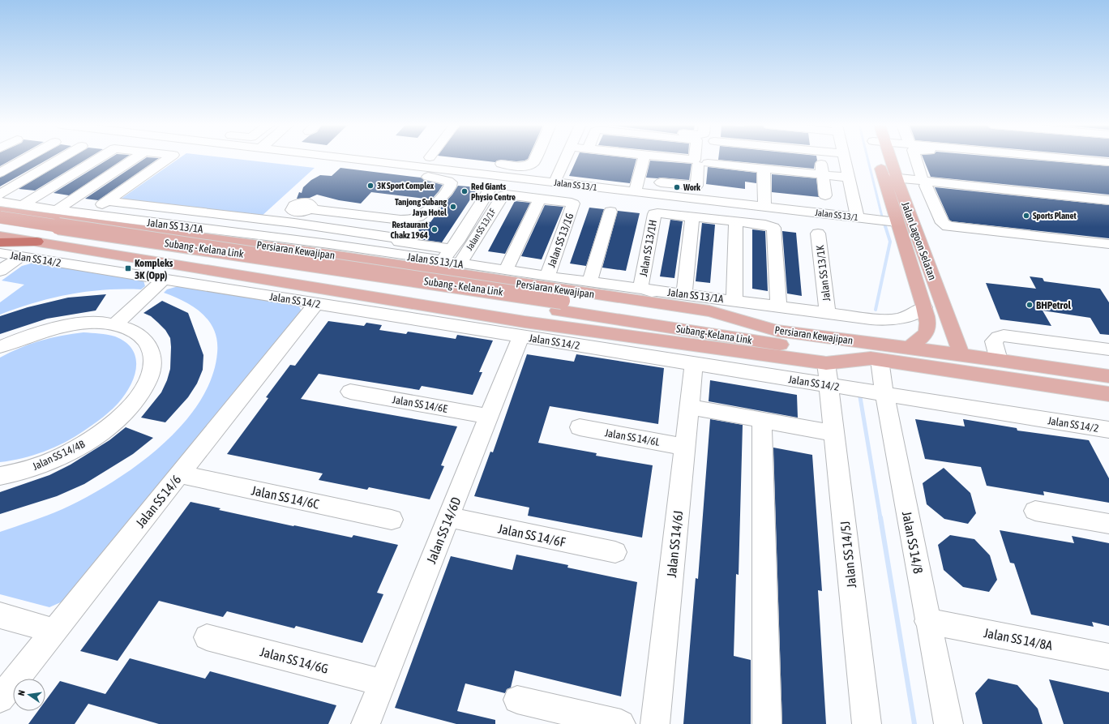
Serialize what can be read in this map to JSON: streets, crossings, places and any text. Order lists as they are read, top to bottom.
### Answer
{
  "streets": {
    "main road": [
      "Jalan Lagoon Selatan",
      "Subang - Kelana Link",
      "Persiaran Kewajipan",
      "Subang-Kelana Link"
    ],
    "street": [
      "Jalan SS 13/1",
      "Jalan SS 13/1A",
      "Jalan SS 13/1F",
      "Jalan SS 13/1G",
      "Jalan SS 13/1H",
      "Jalan SS 14/2",
      "Jalan SS 13/1K",
      "Jalan SS 14/6E",
      "Jalan SS 14/6L",
      "Jalan SS 14/4B",
      "Jalan SS 14/6C",
      "Jalan SS 14/6",
      "Jalan SS 14/6D",
      "Jalan SS 14/6F",
      "Jalan SS 14/8",
      "Jalan SS 14/6J",
      "Jalan SS 14/5J",
      "Jalan SS 14/8A",
      "Jalan SS 14/6G"
    ]
  },
  "crossings": [
    ["Jalan SS 13/1", "Jalan Lagoon Selatan"],
    ["Jalan SS 13/1A", "Jalan SS 13/1F"],
    ["Jalan SS 13/1A", "Jalan SS 13/1G"],
    ["Jalan SS 13/1A", "Jalan Lagoon Selatan"],
    ["Jalan SS 13/1A", "Jalan SS 13/1H"],
    ["Jalan SS 13/1A", "Persiaran Kewajipan"],
    ["Jalan SS 13/1A", "Jalan SS 13/1K"],
    ["Jalan SS 13/1F", "Jalan SS 13/1G"],
    ["Jalan Lagoon Selatan", "Persiaran Kewajipan"],
    ["Subang - Kelana Link", "Subang-Kelana Link"],
    ["Jalan SS 13/1H", "Persiaran Kewajipan"],
    ["Persiaran Kewajipan", "Jalan SS 14/2"],
    ["Persiaran Kewajipan", "Subang-Kelana Link"],
    ["Persiaran Kewajipan", "Jalan SS 14/8"],
    ["Persiaran Kewajipan", "Jalan SS 14/5J"],
    ["Jalan SS 14/2", "Jalan SS 14/6"],
    ["Jalan SS 14/2", "Jalan SS 14/6D"],
    ["Jalan SS 14/2", "Jalan SS 14/8"],
    ["Jalan SS 14/2", "Jalan SS 14/6J"],
    ["Jalan SS 14/2", "Jalan SS 14/5J"],
    ["Subang-Kelana Link", "Jalan SS 14/8"],
    ["Jalan SS 14/6E", "Jalan SS 14/6D"],
    ["Jalan SS 14/6L", "Jalan SS 14/6J"],
    ["Jalan SS 14/6C", "Jalan SS 14/6"],
    ["Jalan SS 14/6D", "Jalan SS 14/6F"],
    ["Jalan SS 14/6D", "Jalan SS 14/6G"],
    ["Jalan SS 14/8", "Jalan SS 14/8A"]
  ],
  "places": {
    "other": [
      "3K Sport Complex",
      "Work",
      "Red Giants Physio Centre",
      "Tanjong Subang Jaya Hotel",
      "Sports Planet",
      "Restaurant Chakz 1964",
      "BHPetrol"
    ],
    "transit": ["Kompleks 3K (Opp)"]
  },
  "north": "left"
}
